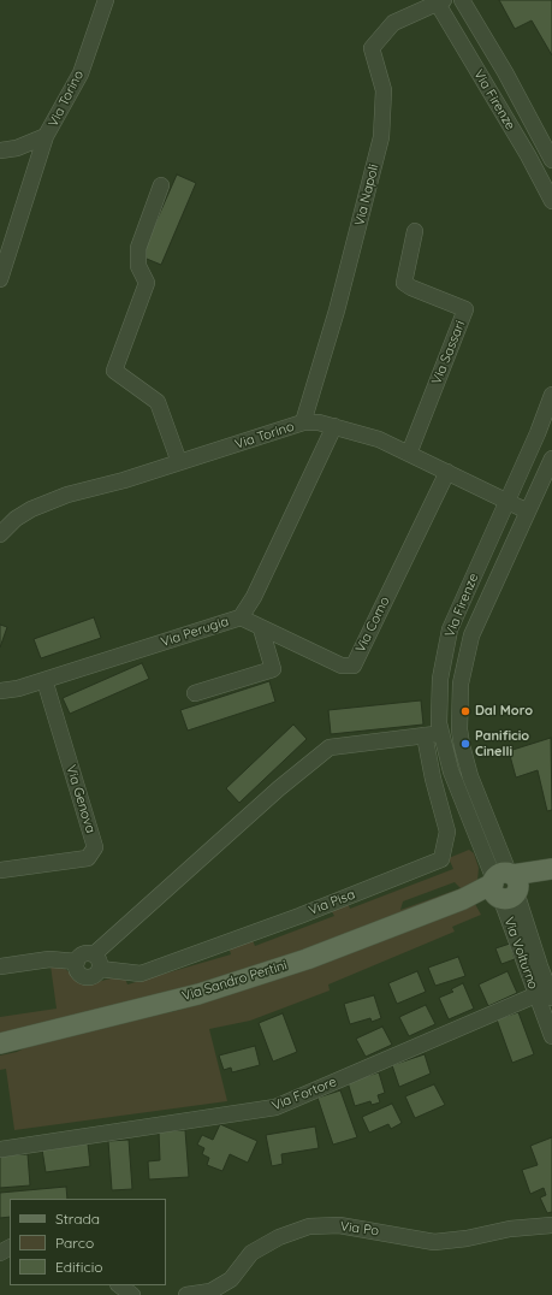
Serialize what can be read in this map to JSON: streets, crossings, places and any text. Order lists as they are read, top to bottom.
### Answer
{
  "streets": {
    "main road": ["Via Sandro Pertini"],
    "street": [
      "Via Torino",
      "Via Firenze",
      "Via Napoli",
      "Via Sassari",
      "Via Como",
      "Via Perugia",
      "Via Genova",
      "Via Pisa",
      "Via Volturno",
      "Via Fortore",
      "Via Po"
    ]
  },
  "crossings": [
    ["Via Torino", "Via Firenze"],
    ["Via Torino", "Via Napoli"],
    ["Via Torino", "Via Sassari"],
    ["Via Torino", "Via Como"],
    ["Via Torino", "Via Perugia"],
    ["Via Firenze", "Via Napoli"],
    ["Via Firenze", "Via Volturno"],
    ["Via Firenze", "Via Sandro Pertini"],
    ["Via Como", "Via Perugia"],
    ["Via Perugia", "Via Genova"],
    ["Via Volturno", "Via Sandro Pertini"],
    ["Via Volturno", "Via Fortore"]
  ],
  "places": ["Dal Moro", "Panificio Cinelli"],
  "legend": ["Strada", "Parco", "Edificio"]
}
